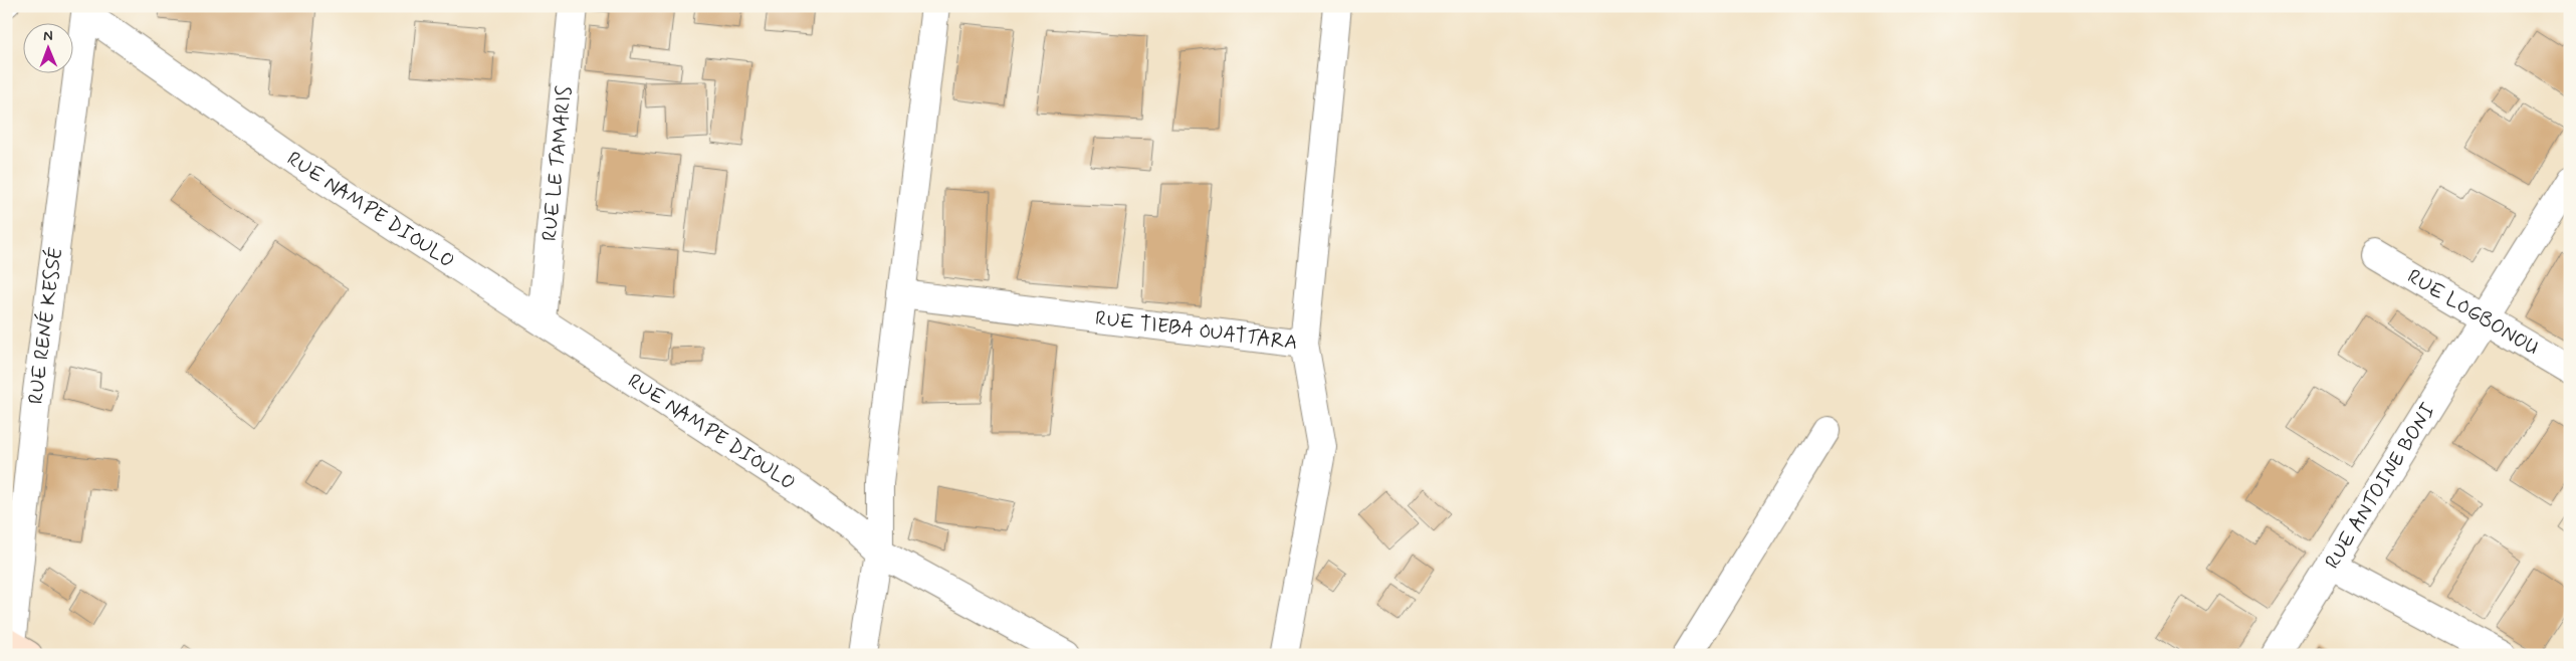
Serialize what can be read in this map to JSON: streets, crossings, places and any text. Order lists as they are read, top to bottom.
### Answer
{
  "streets": {
    "street": [
      "RUE LE TAMARIS",
      "RUE NAMPE DIOULO",
      "RUE LOGBONOU",
      "RUE RENÉ KESSÉ",
      "RUE TIEBA OUATTARA",
      "RUE ANTOINE BONI"
    ]
  },
  "crossings": [
    ["RUE LE TAMARIS", "RUE NAMPE DIOULO"],
    ["RUE NAMPE DIOULO", "RUE RENÉ KESSÉ"],
    ["RUE LOGBONOU", "RUE ANTOINE BONI"]
  ],
  "north": "top"
}
